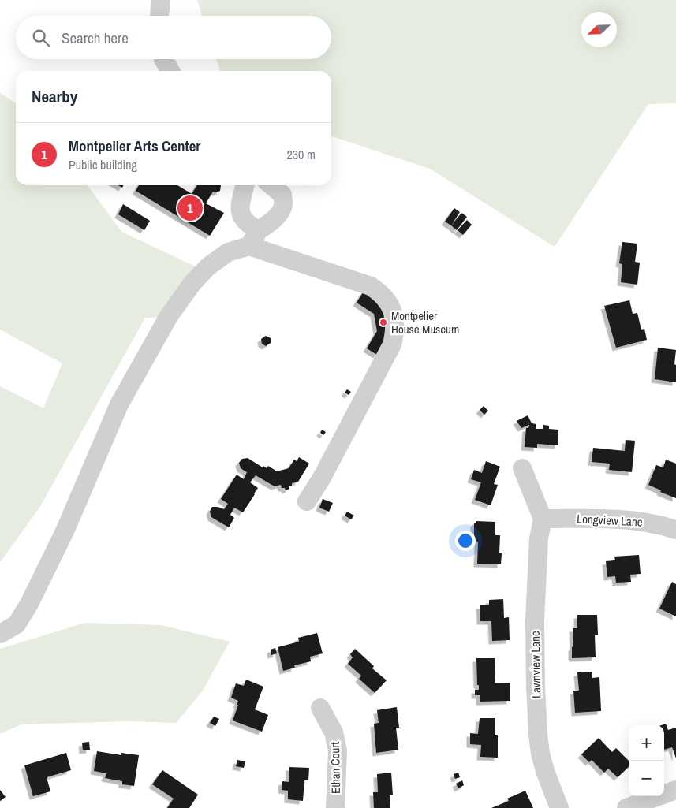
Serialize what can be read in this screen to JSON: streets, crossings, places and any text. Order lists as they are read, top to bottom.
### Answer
{
  "streets": {
    "street": ["Longview Lane", "Lawnview Lane", "Ethan Court"]
  },
  "crossings": [
    ["Longview Lane", "Lawnview Lane"]
  ],
  "places": ["Montpelier House Museum"],
  "north": "bottom left",
  "page": {
    "search": "Search here",
    "heading": "Nearby",
    "list": [
      {
        "mark": "1",
        "name": "Montpelier Arts Center",
        "note": "Public building",
        "value": "230 m"
      }
    ],
    "pins": "1",
    "map_buttons": ["+", "−"]
  }
}
